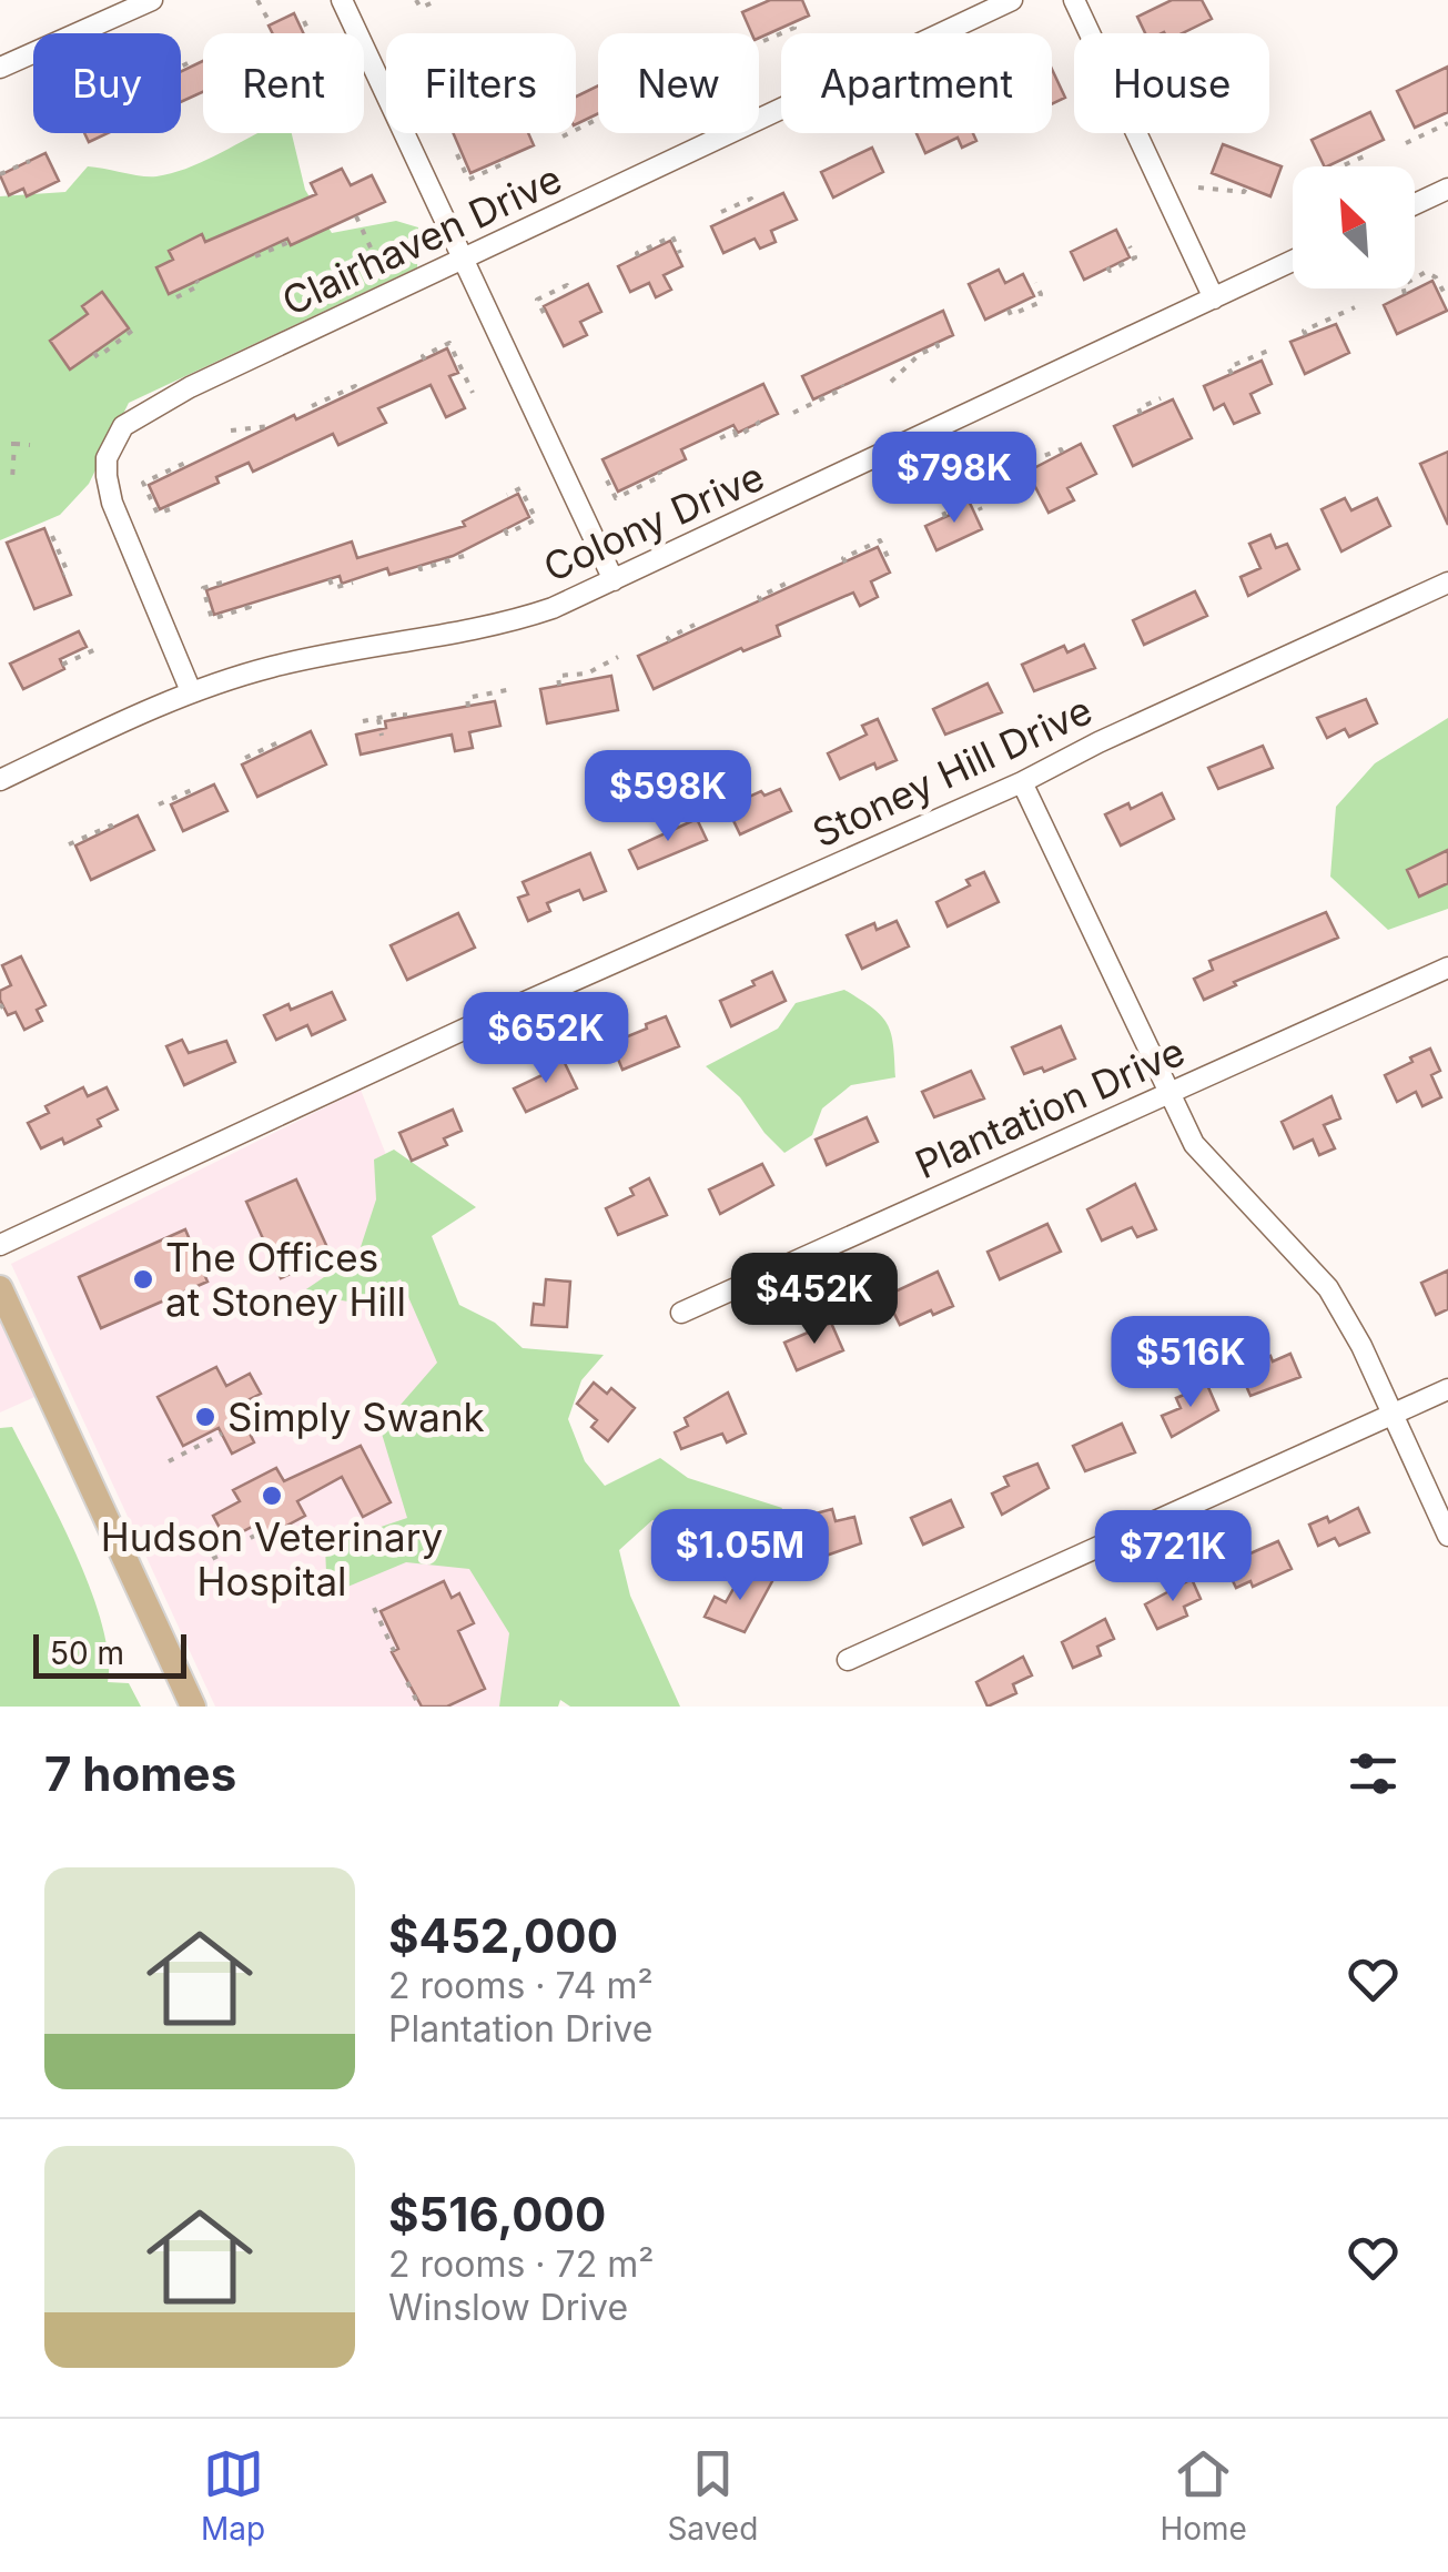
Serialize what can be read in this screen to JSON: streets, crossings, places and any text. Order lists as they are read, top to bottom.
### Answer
{
  "streets": {
    "street": [
      "Clairhaven Drive",
      "Colony Drive",
      "Stoney Hill Drive",
      "Plantation Drive"
    ]
  },
  "crossings": [
    ["Clairhaven Drive", "Colony Drive"]
  ],
  "places": ["The Offices at Stoney Hill", "Simply Swank", "Hudson Veterinary Hospital"],
  "scale_bar": "50 m",
  "north": "top left",
  "page": {
    "chip": [
      "Buy",
      "Rent",
      "Filters",
      "New",
      "Apartment",
      "House"
    ],
    "price": [
      "$798K",
      "$598K",
      "$652K",
      "$452K",
      "$516K",
      "$1.05M",
      "$721K"
    ],
    "scale": "50 m",
    "heading": "7 homes",
    "list": [
      {
        "name": "$452,000",
        "note": "2 rooms · 74 m² · Plantation Drive"
      },
      {
        "name": "$516,000",
        "note": "2 rooms · 72 m² · Winslow Drive"
      }
    ],
    "tabs": ["Map", "Saved", "Home"]
  }
}
